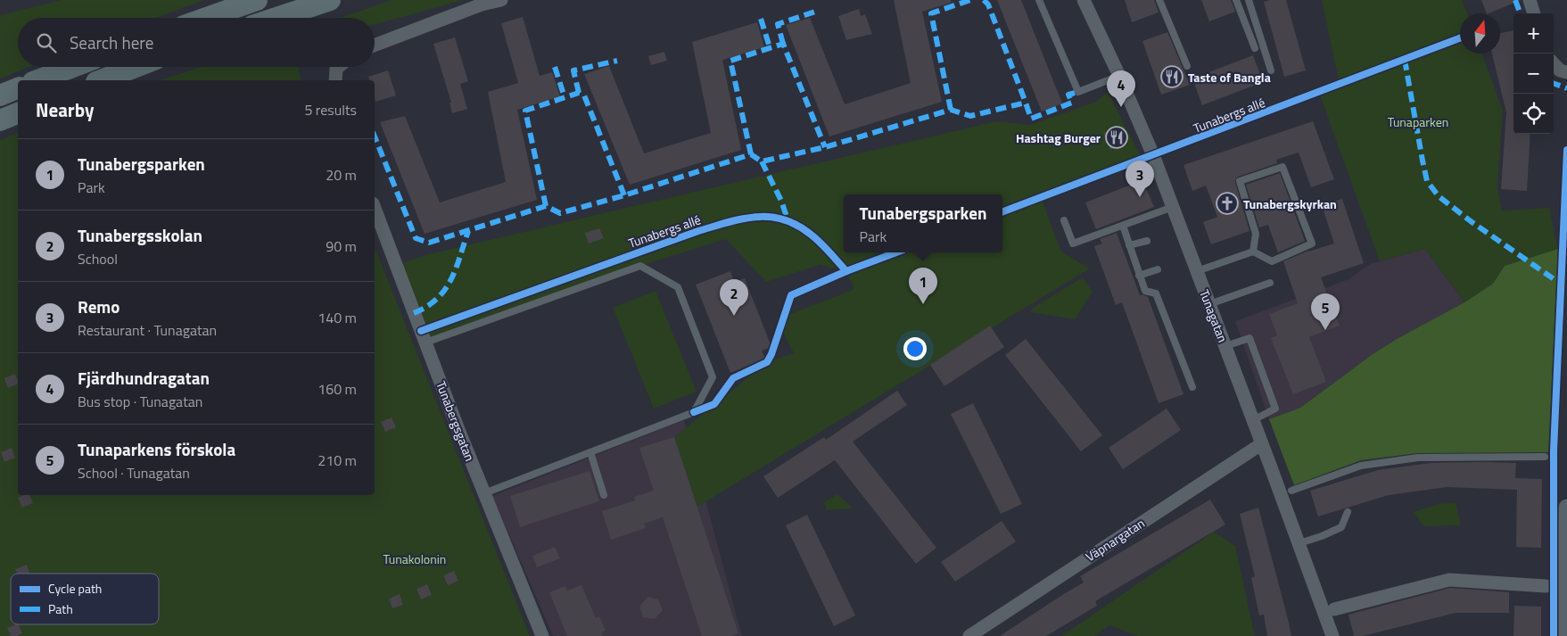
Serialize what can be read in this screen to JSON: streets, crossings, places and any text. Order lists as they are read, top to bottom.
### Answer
{
  "streets": {
    "street": ["Tunagatan", "Tunabergsgatan", "Väpnargatan"],
    "cycle path": ["Tunabergs allé"]
  },
  "crossings": [
    ["Tunagatan", "Väpnargatan"]
  ],
  "parks": ["Tunaparken", "Tunakolonin"],
  "places": {
    "restaurant": ["Taste of Bangla", "Hashtag Burger"],
    "church": ["Tunabergskyrkan"]
  },
  "legend": ["Cycle path", "Path"],
  "north": "top",
  "page": {
    "map_buttons": ["+", "−"],
    "search": "Search here",
    "pins": [
      "4",
      "3",
      "1",
      "2",
      "5"
    ],
    "heading": ["Nearby", "5 results"],
    "list": [
      {
        "mark": "1",
        "name": "Tunabergsparken",
        "note": "Park",
        "value": "20 m"
      },
      {
        "mark": "2",
        "name": "Tunabergsskolan",
        "note": "School",
        "value": "90 m"
      },
      {
        "mark": "3",
        "name": "Remo",
        "note": "Restaurant · Tunagatan",
        "value": "140 m"
      },
      {
        "mark": "4",
        "name": "Fjärdhundragatan",
        "note": "Bus stop · Tunagatan",
        "value": "160 m"
      },
      {
        "mark": "5",
        "name": "Tunaparkens förskola",
        "note": "School · Tunagatan",
        "value": "210 m"
      }
    ],
    "popup": ["Tunabergsparken", "Park"]
  }
}
